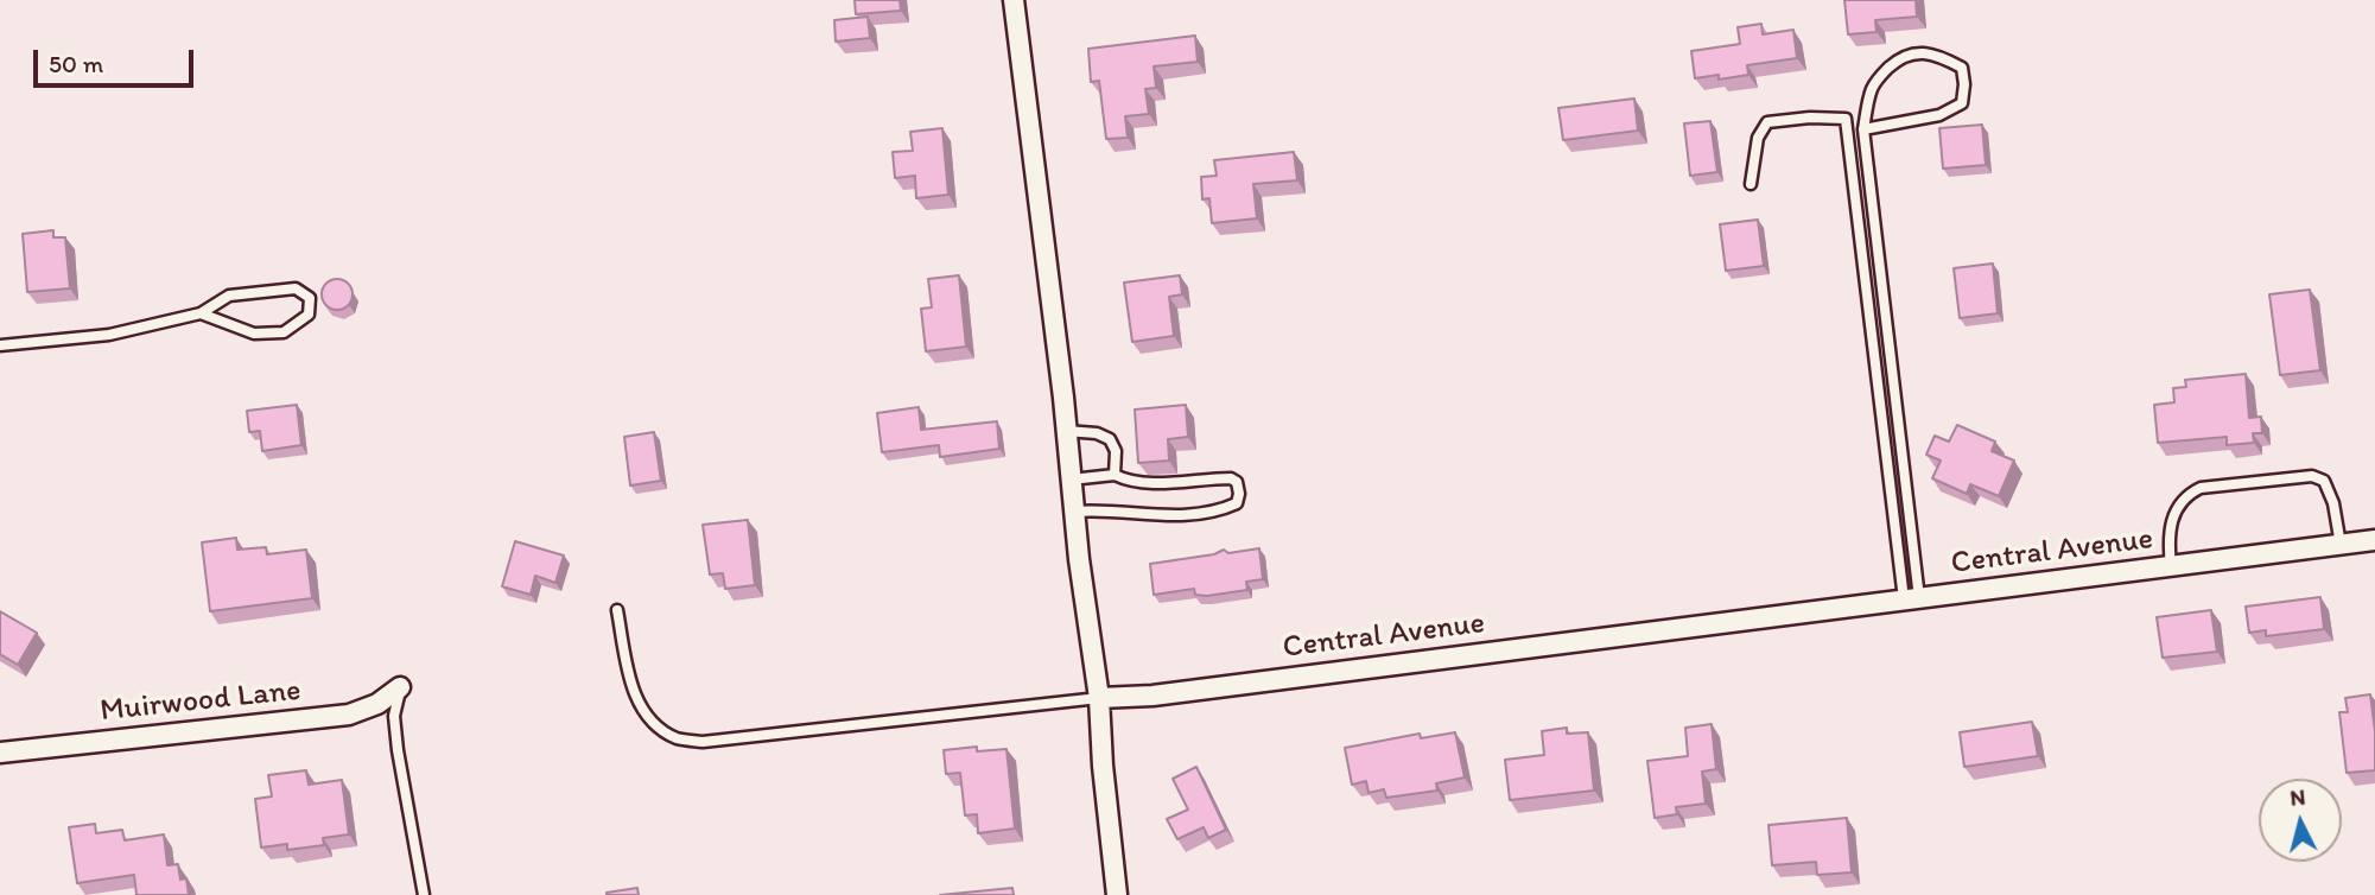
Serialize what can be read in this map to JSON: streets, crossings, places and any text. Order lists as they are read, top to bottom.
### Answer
{
  "streets": {
    "street": ["Central Avenue", "Muirwood Lane"]
  },
  "scale_bar": "50 m",
  "north": "top"
}
